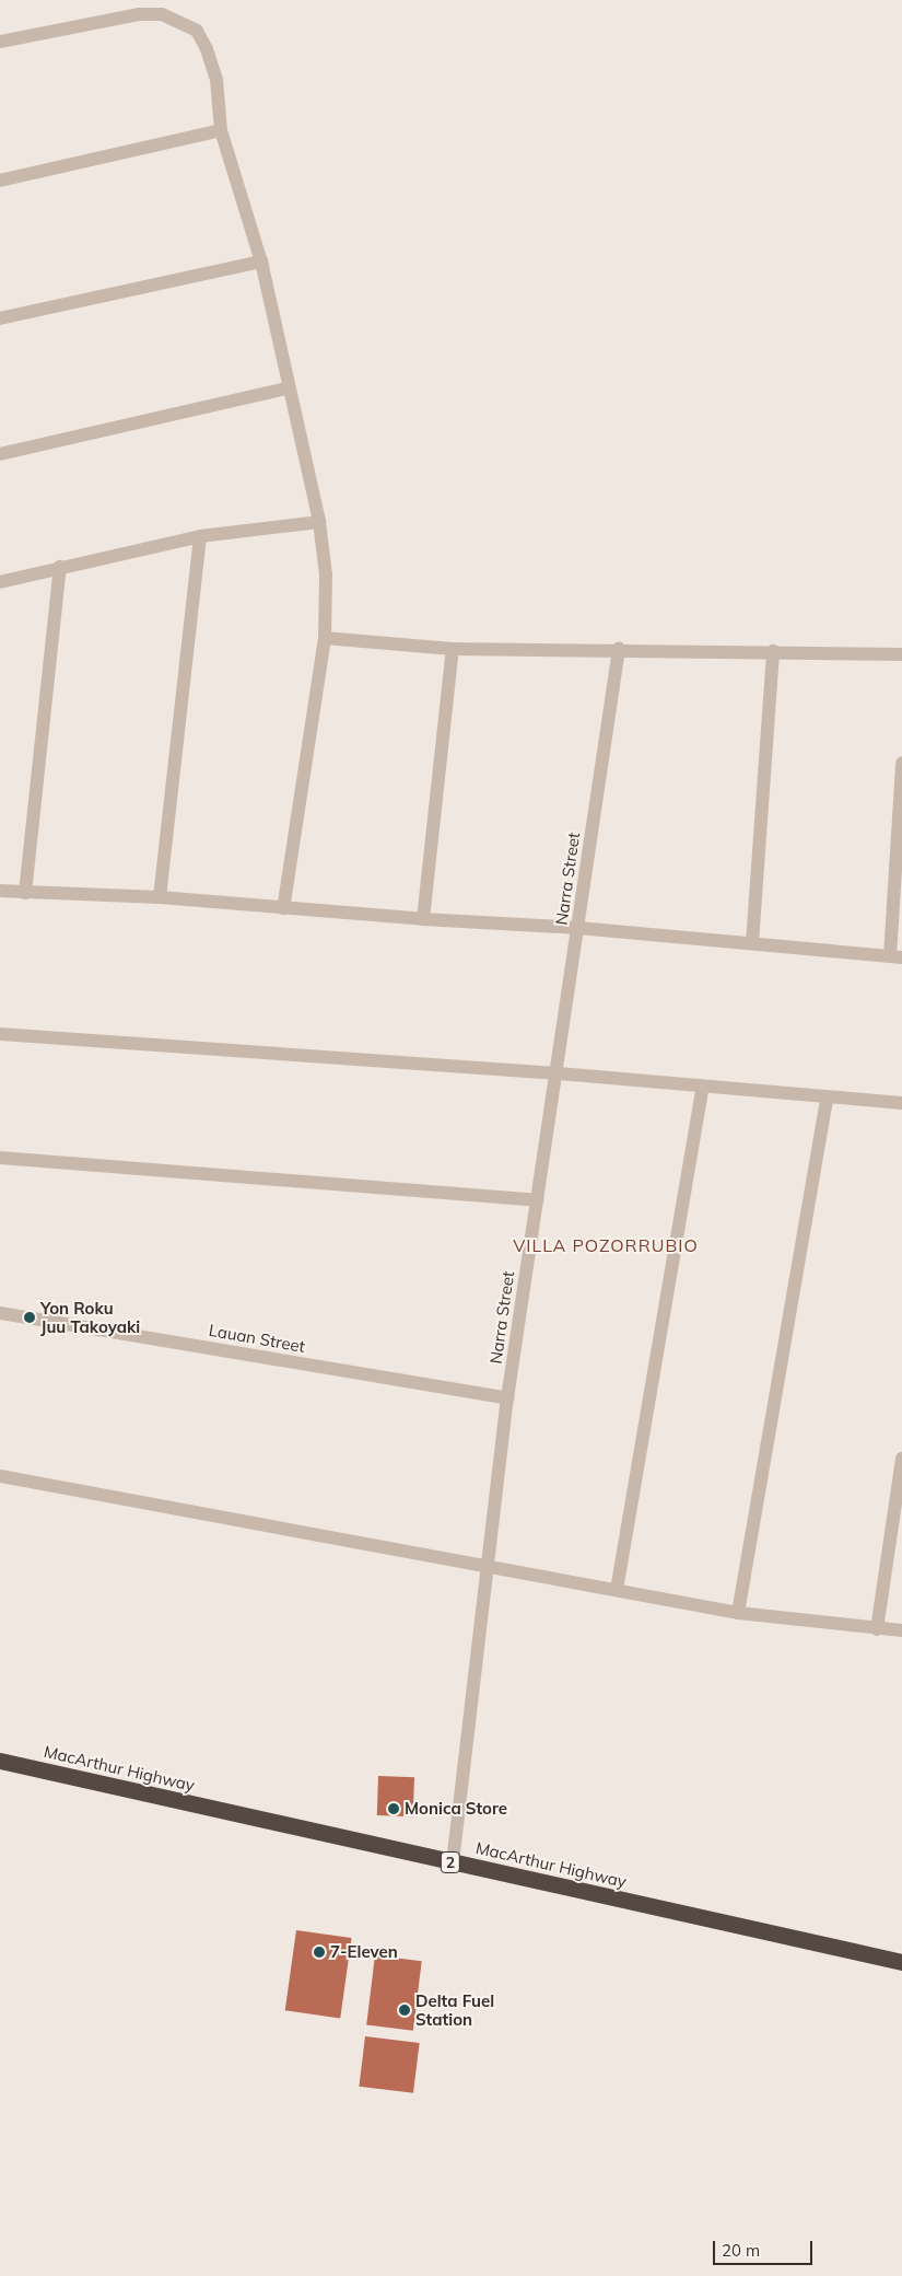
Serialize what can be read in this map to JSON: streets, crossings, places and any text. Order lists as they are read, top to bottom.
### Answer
{
  "streets": {
    "highway": ["MacArthur Highway", "2"],
    "street": ["Narra Street", "Lauan Street"]
  },
  "crossings": [
    ["Narra Street", "Lauan Street"],
    ["Narra Street", "MacArthur Highway"]
  ],
  "districts": ["VILLA POZORRUBIO"],
  "places": [
    "Yon Roku Juu Takoyaki",
    "Monica Store",
    "7-Eleven",
    "Delta Fuel Station"
  ],
  "scale_bar": "20 m"
}
